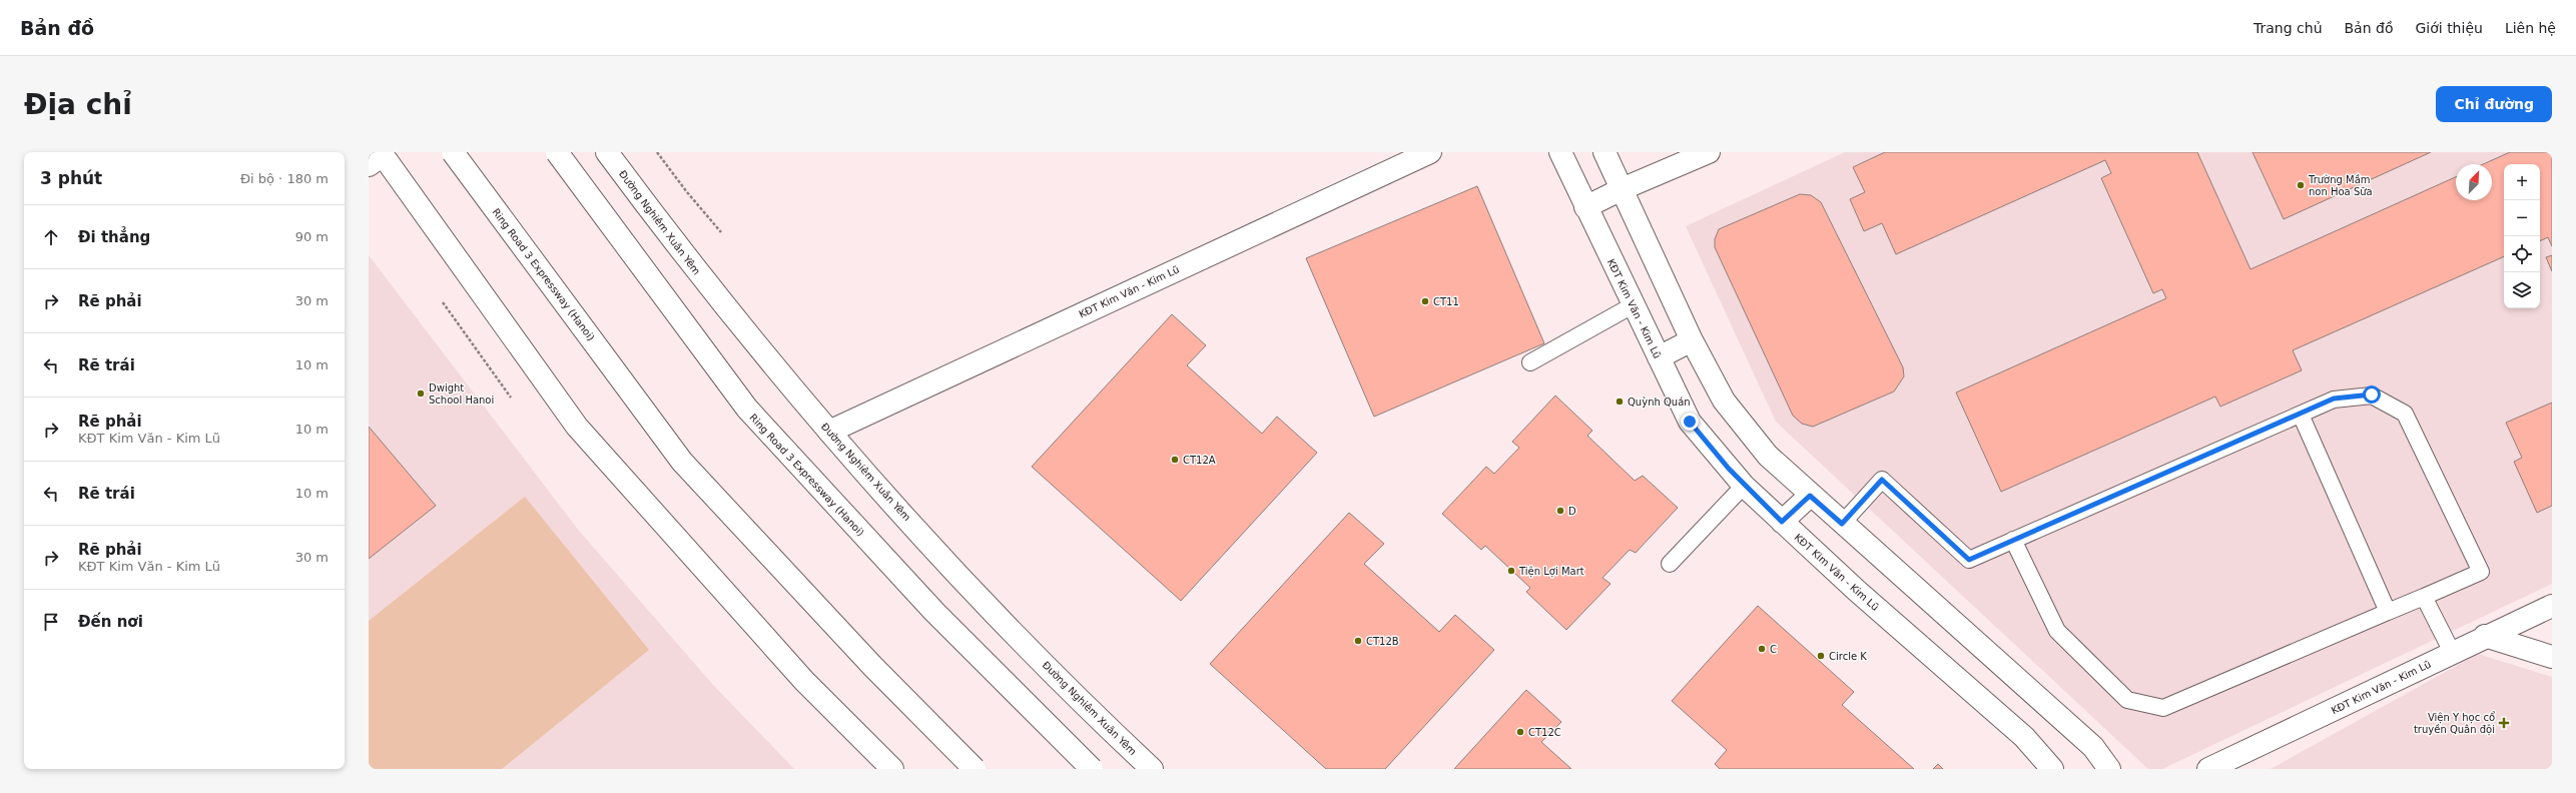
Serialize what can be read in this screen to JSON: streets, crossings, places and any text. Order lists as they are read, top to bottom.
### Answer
{
  "streets": {
    "main road": ["Đường Nghiêm Xuân Yêm", "Ring Road 3 Expressway (Hanoi)", "KĐT Kim Văn - Kim Lũ"]
  },
  "crossings": [
    ["Đường Nghiêm Xuân Yêm", "KĐT Kim Văn - Kim Lũ"]
  ],
  "places": {
    "other": [
      "Trường Mầm non Hoa Sữa",
      "CT11",
      "Dwight School Hanoi",
      "Quỳnh Quán",
      "CT12A",
      "D",
      "Tiện Lợi Mart",
      "CT12B",
      "C",
      "Circle K",
      "CT12C"
    ],
    "health": ["Viện Y học cổ truyền Quân đội"]
  },
  "north": "top right",
  "page": {
    "header": "Bản đồ",
    "nav": [
      "Trang chủ",
      "Bản đồ",
      "Giới thiệu",
      "Liên hệ"
    ],
    "buttons": "Chỉ đường",
    "title": "Địa chỉ",
    "heading": ["3 phút", "Đi bộ · 180 m"],
    "map_buttons": ["+", "−"],
    "list": [
      ["Đi thẳng", "90 m"],
      ["Rẽ phải", "30 m"],
      ["Rẽ trái", "10 m"],
      ["Rẽ phải", "KĐT Kim Văn - Kim Lũ", "10 m"],
      ["Rẽ trái", "10 m"],
      ["Rẽ phải", "KĐT Kim Văn - Kim Lũ", "30 m"],
      "Đến nơi"
    ]
  }
}
